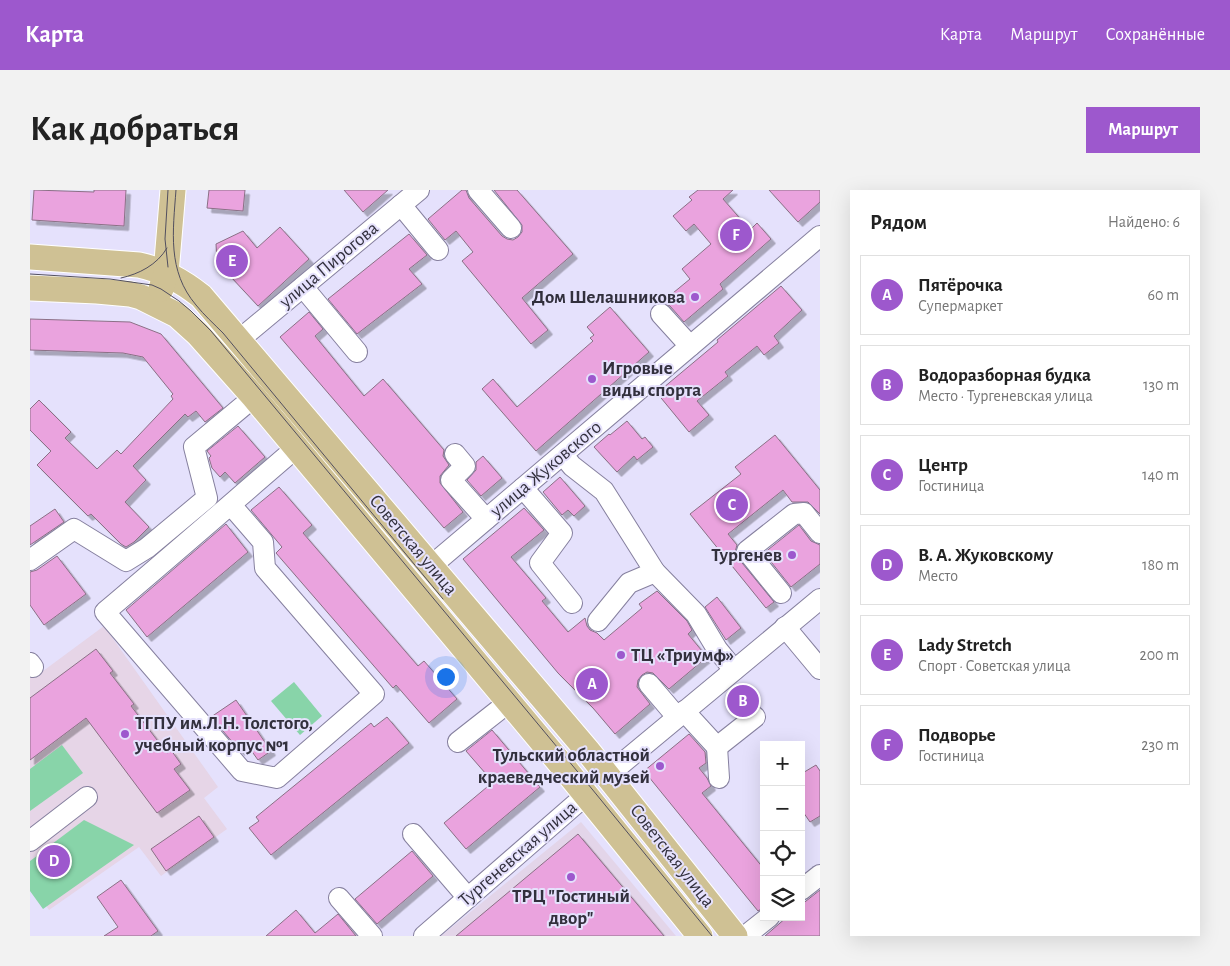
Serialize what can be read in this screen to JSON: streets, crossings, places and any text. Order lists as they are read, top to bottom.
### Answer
{
  "streets": {
    "main road": ["Советская улица", "Тургеневская улица"],
    "street": ["улица Пирогова", "улица Жуковского"]
  },
  "crossings": [
    ["улица Пирогова", "Советская улица"],
    ["улица Жуковского", "Советская улица"],
    ["Советская улица", "Тургеневская улица"]
  ],
  "places": [
    "Дом Шелашникова",
    "Игровые виды спорта",
    "Тургенев",
    "ТЦ «Триумф»",
    "ТГПУ им.Л.Н. Толстого, учебный корпус №1",
    "Тульский областной краеведческий музей",
    "ТРЦ \"Гостиный двор\""
  ],
  "page": {
    "header": "Карта",
    "nav": ["Карта", "Маршрут", "Сохранённые"],
    "buttons": "Маршрут",
    "title": "Как добраться",
    "heading": ["Рядом", "Найдено: 6"],
    "pins": [
      "F",
      "E",
      "C",
      "A",
      "B",
      "D"
    ],
    "list": [
      {
        "mark": "A",
        "name": "Пятёрочка",
        "note": "Супермаркет",
        "value": "60 m"
      },
      {
        "mark": "B",
        "name": "Водоразборная будка",
        "note": "Место · Тургеневская улица",
        "value": "130 m"
      },
      {
        "mark": "C",
        "name": "Центр",
        "note": "Гостиница",
        "value": "140 m"
      },
      {
        "mark": "D",
        "name": "В. А. Жуковскому",
        "note": "Место",
        "value": "180 m"
      },
      {
        "mark": "E",
        "name": "Lady Stretch",
        "note": "Спорт · Советская улица",
        "value": "200 m"
      },
      {
        "mark": "F",
        "name": "Подворье",
        "note": "Гостиница",
        "value": "230 m"
      }
    ],
    "map_buttons": ["+", "−"]
  }
}
